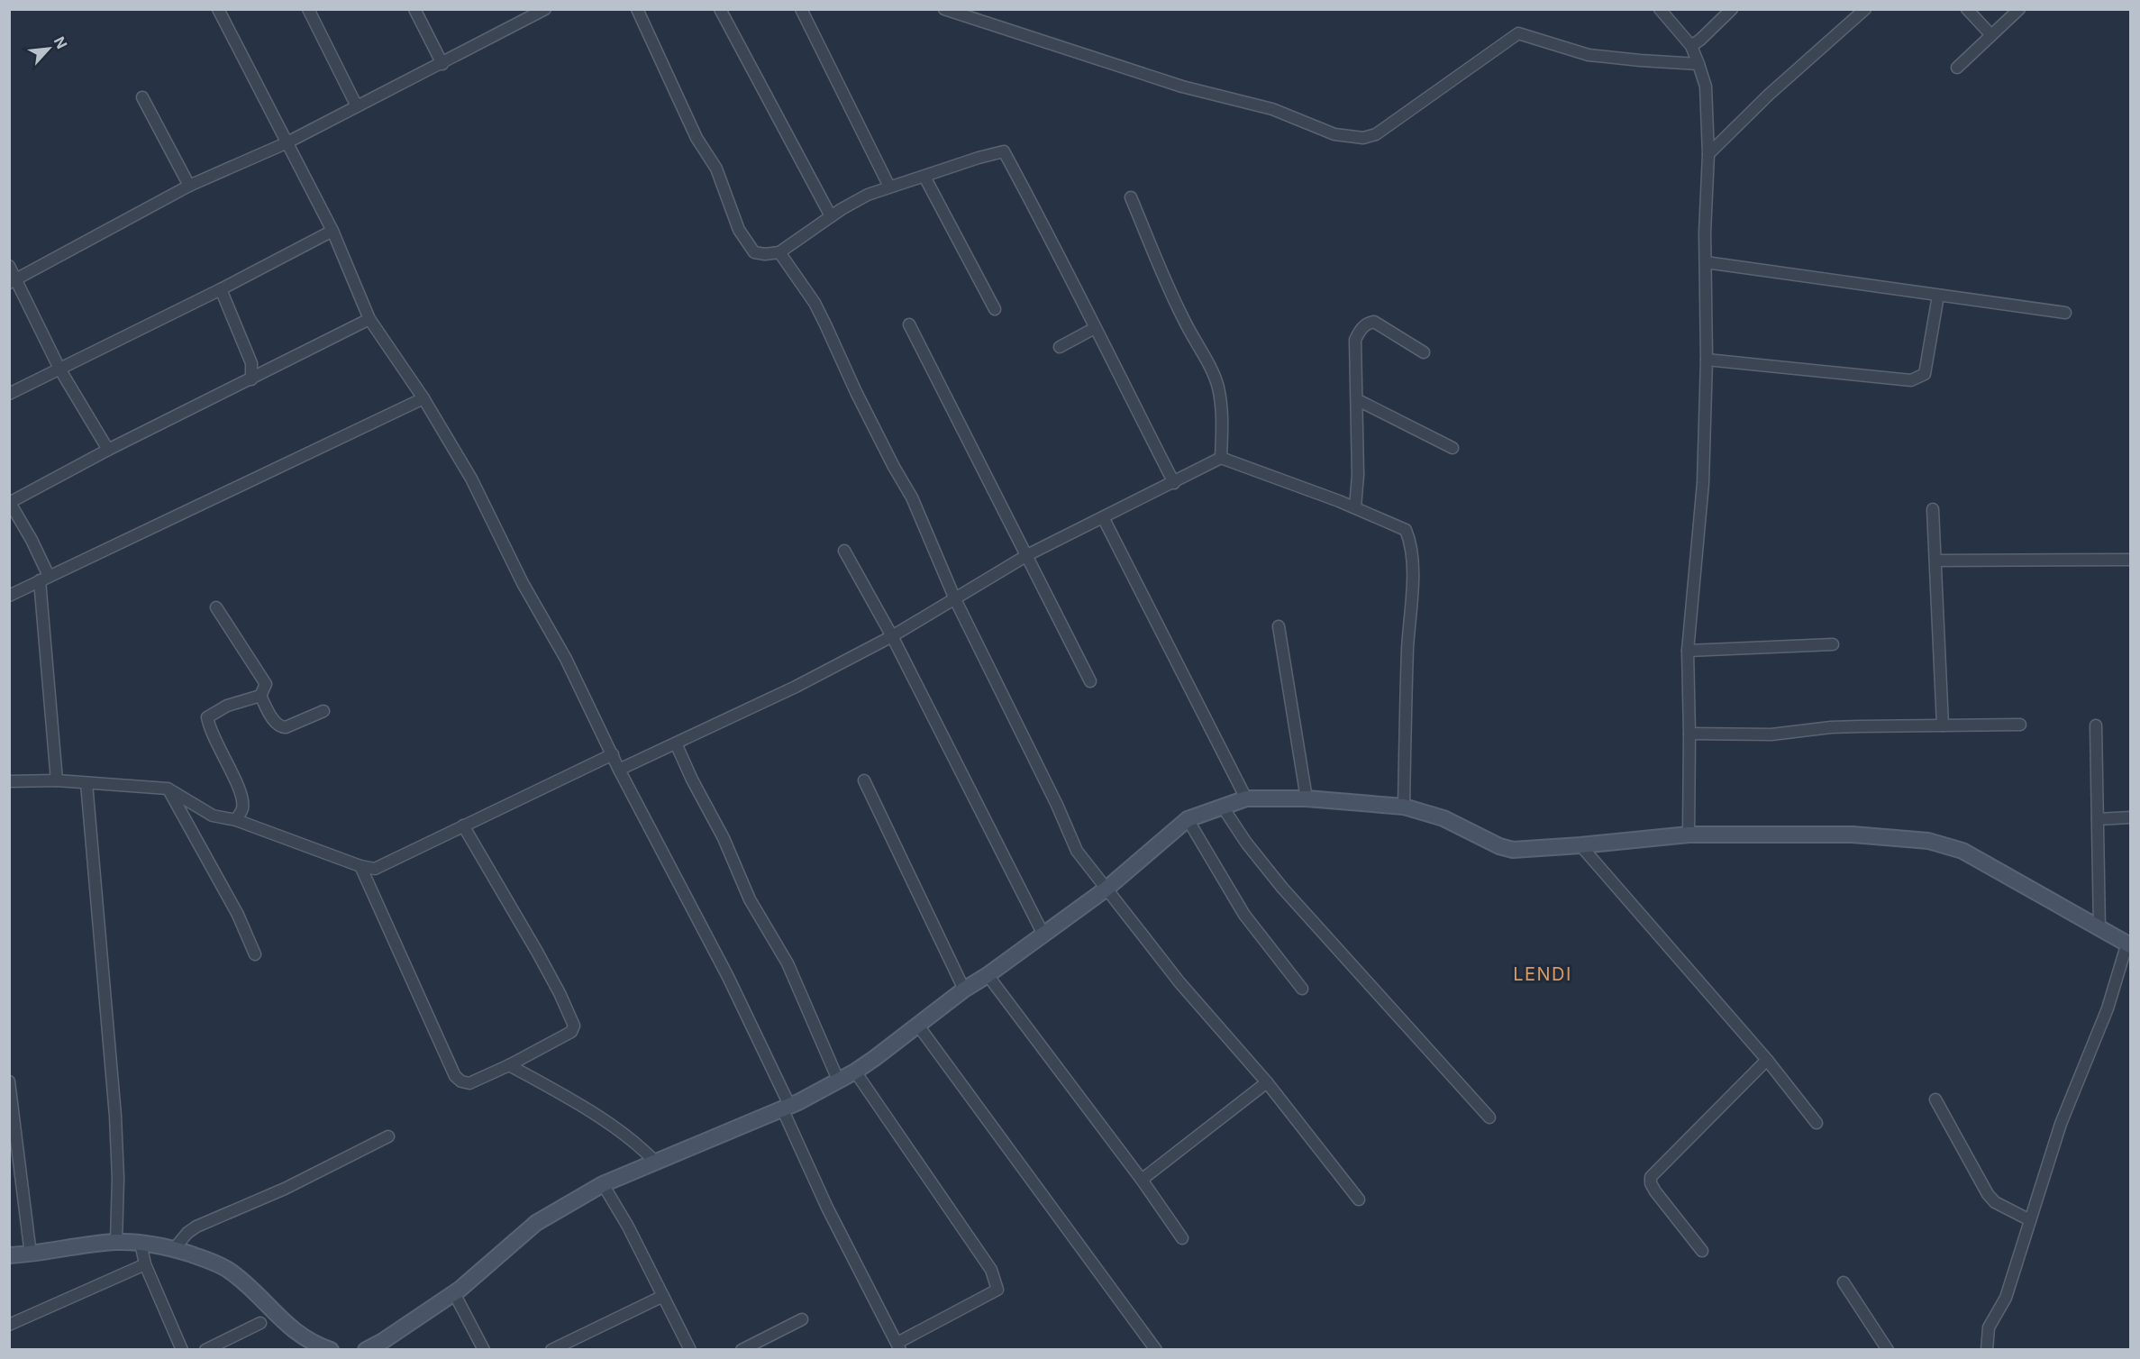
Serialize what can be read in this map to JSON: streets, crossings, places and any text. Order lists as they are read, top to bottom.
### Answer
{
  "districts": ["LENDI"],
  "north": "top right"
}
